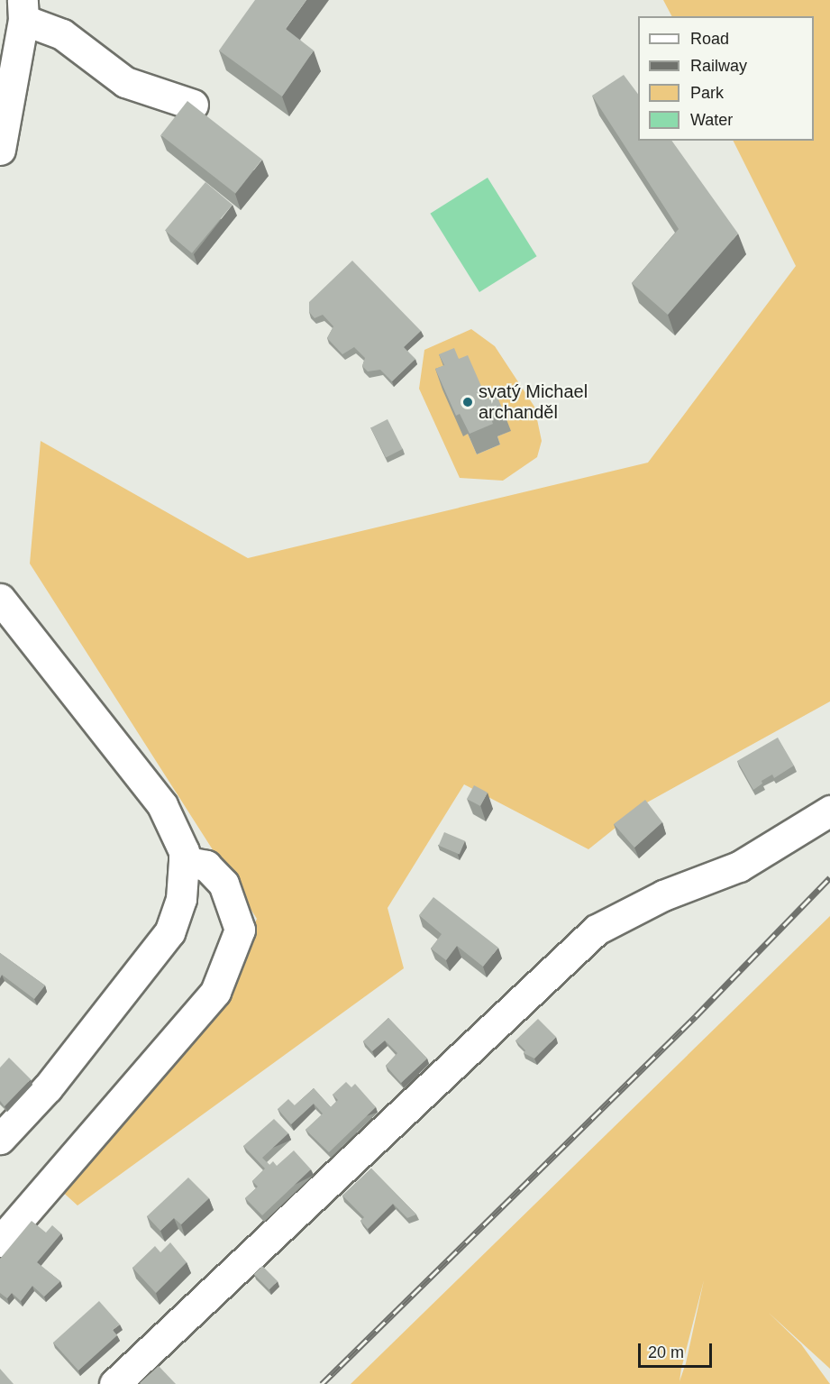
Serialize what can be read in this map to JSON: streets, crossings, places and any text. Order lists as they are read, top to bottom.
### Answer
{
  "places": ["svatý Michael archanděl"],
  "legend": [
    "Road",
    "Railway",
    "Park",
    "Water"
  ],
  "scale_bar": "20 m"
}
